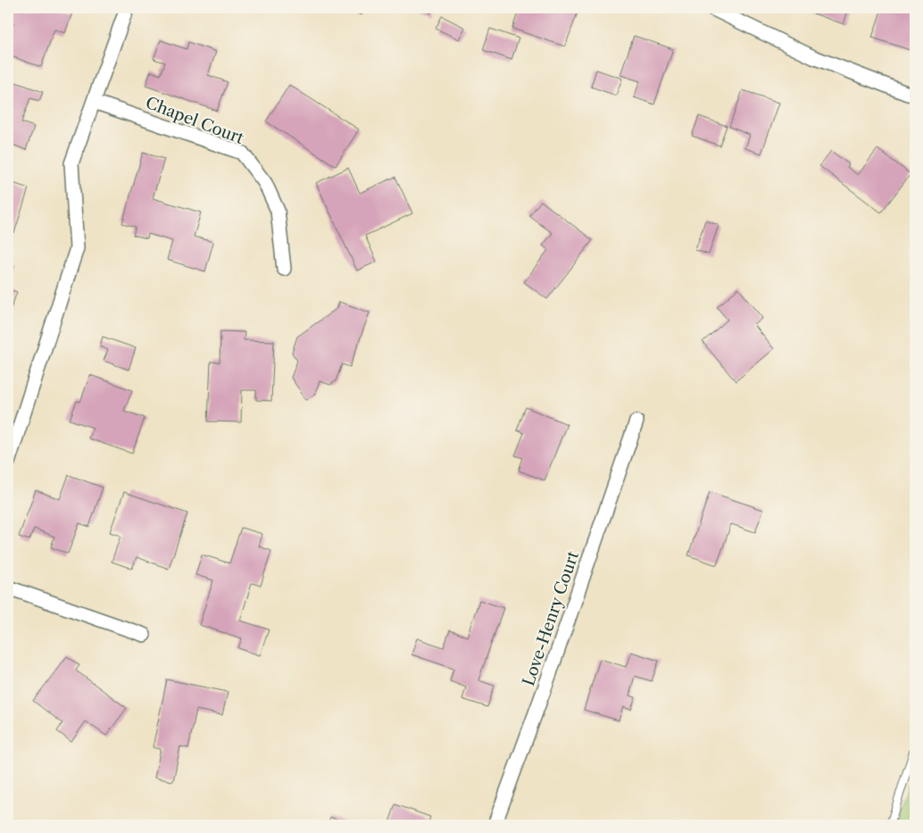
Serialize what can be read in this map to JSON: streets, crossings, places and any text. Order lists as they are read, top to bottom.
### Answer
{
  "streets": {
    "street": ["Chapel Court", "Love-Henry Court"]
  }
}
